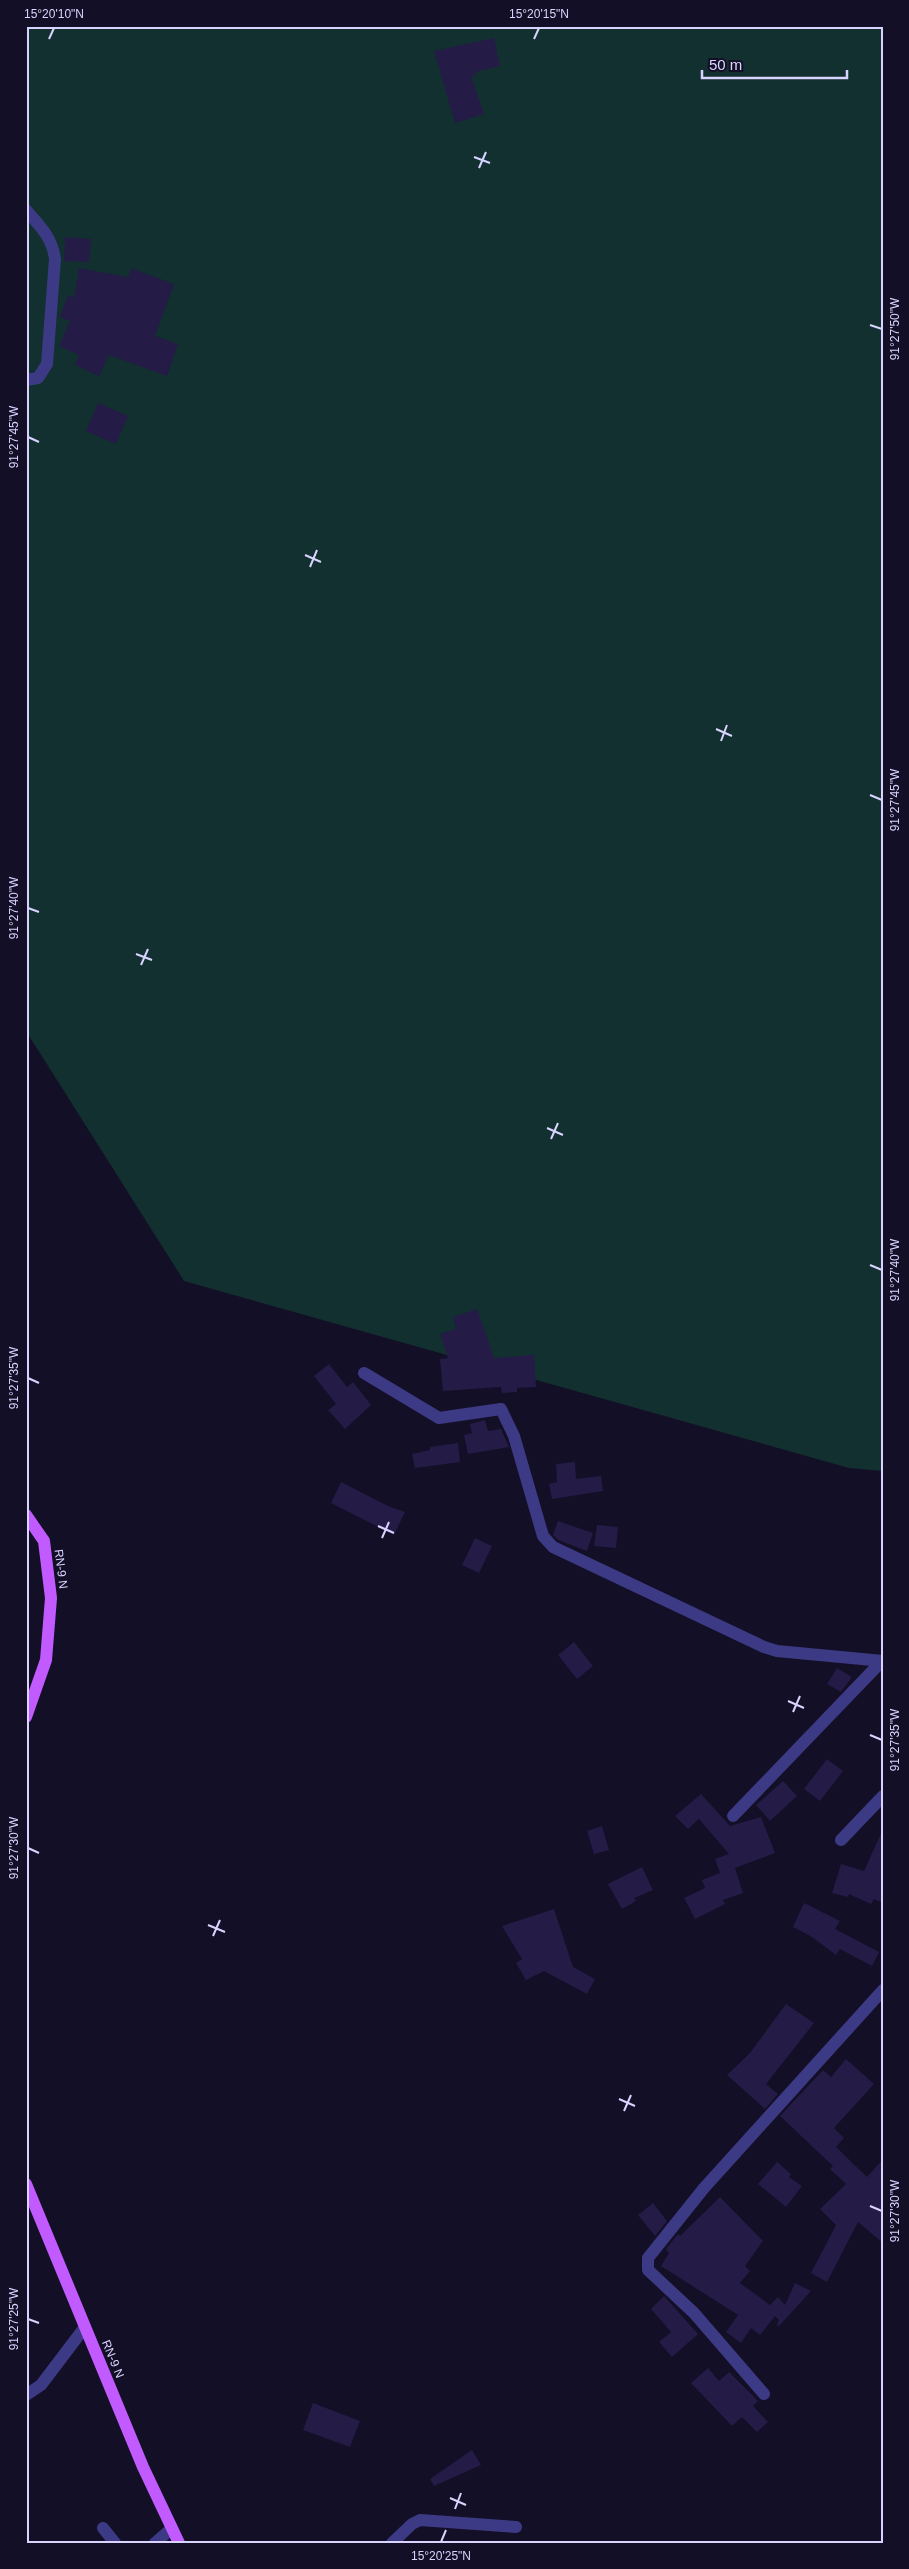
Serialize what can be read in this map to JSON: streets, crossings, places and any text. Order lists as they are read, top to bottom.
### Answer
{
  "streets": {
    "main road": ["RN-9 N"]
  },
  "scale_bar": "50 m",
  "coordinates": [
    "15°20'10\"N",
    "15°20'15\"N",
    "91°27'50\"W",
    "91°27'45\"W",
    "91°27'40\"W",
    "91°27'35\"W",
    "91°27'30\"W",
    "91°27'25\"W",
    "15°20'25\"N"
  ]
}
